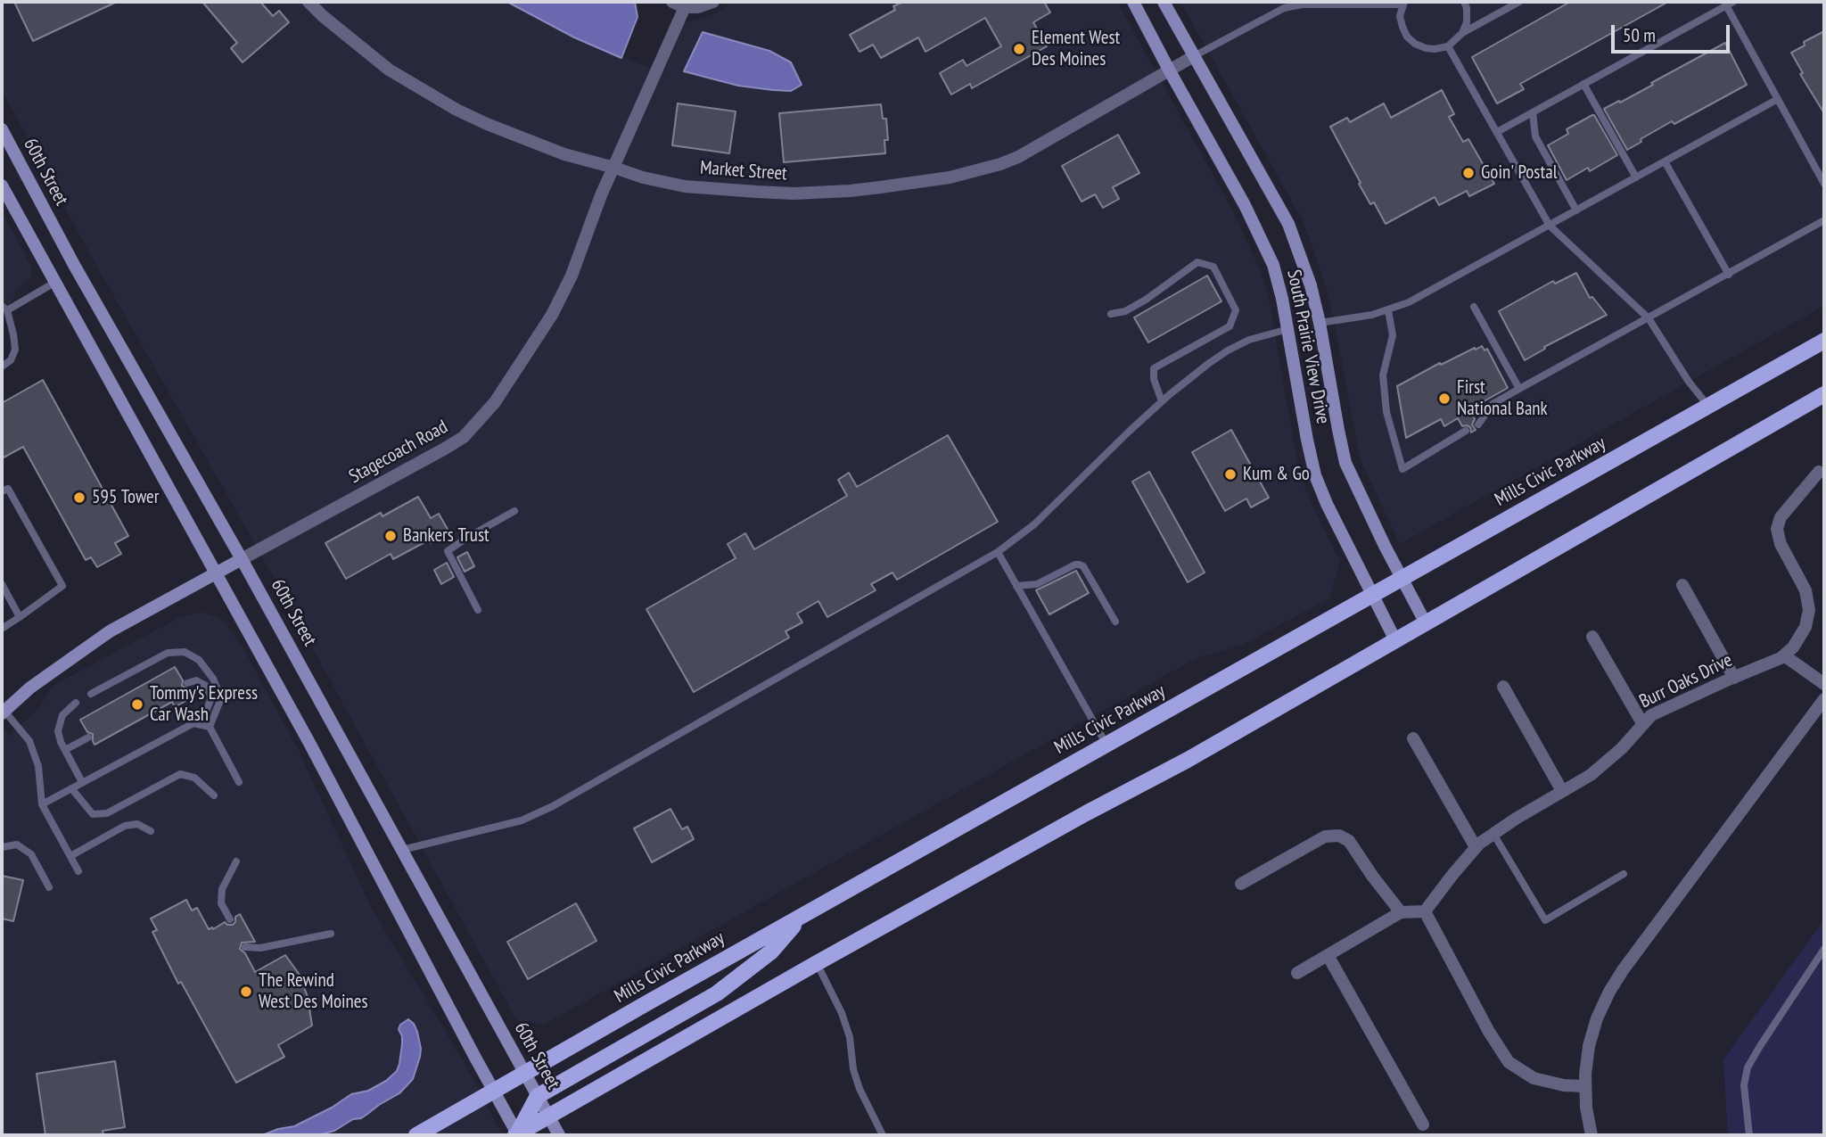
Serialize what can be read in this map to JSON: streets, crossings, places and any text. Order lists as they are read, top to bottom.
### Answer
{
  "streets": {
    "main road": ["Mills Civic Parkway"],
    "street": [
      "Market Street",
      "60th Street",
      "South Prairie View Drive",
      "Stagecoach Road",
      "Burr Oaks Drive"
    ]
  },
  "crossings": [
    ["Market Street", "South Prairie View Drive"],
    ["Market Street", "Stagecoach Road"],
    ["60th Street", "Stagecoach Road"],
    ["60th Street", "Mills Civic Parkway"],
    ["South Prairie View Drive", "Mills Civic Parkway"]
  ],
  "places": [
    "Element West Des Moines",
    "Goin' Postal",
    "First National Bank",
    "Kum & Go",
    "595 Tower",
    "Bankers Trust",
    "Tommy's Express Car Wash",
    "The Rewind West Des Moines"
  ],
  "scale_bar": "50 m"
}
